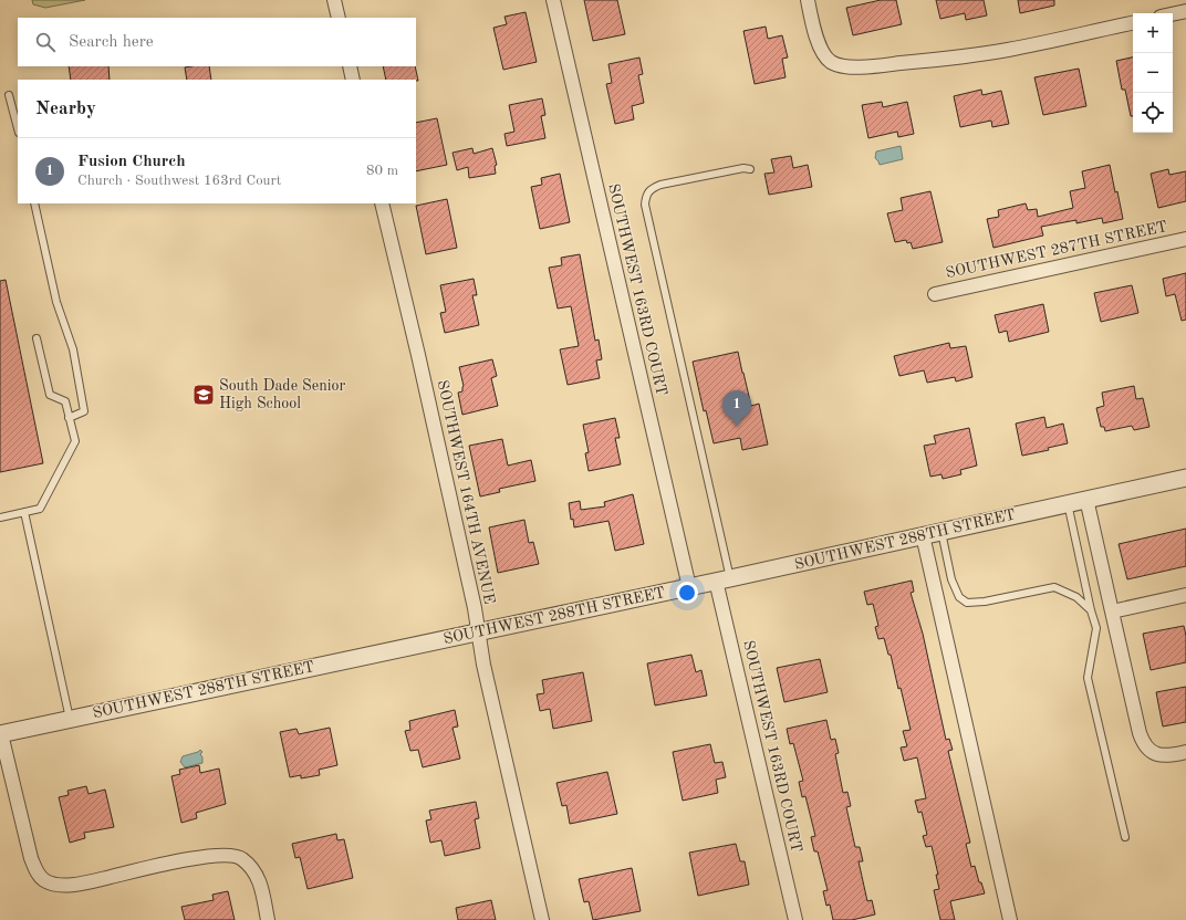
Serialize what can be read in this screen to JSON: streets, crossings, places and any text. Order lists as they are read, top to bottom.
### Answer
{
  "streets": {
    "street": [
      "SOUTHWEST 287TH STREET",
      "SOUTHWEST 163RD COURT",
      "SOUTHWEST 164TH AVENUE",
      "SOUTHWEST 288TH STREET"
    ]
  },
  "crossings": [
    ["SOUTHWEST 163RD COURT", "SOUTHWEST 288TH STREET"],
    ["SOUTHWEST 164TH AVENUE", "SOUTHWEST 288TH STREET"]
  ],
  "places": {
    "school or university": ["South Dade Senior High School"]
  },
  "page": {
    "map_buttons": ["+", "−"],
    "search": "Search here",
    "heading": "Nearby",
    "list": [
      {
        "mark": "1",
        "name": "Fusion Church",
        "note": "Church · Southwest 163rd Court",
        "value": "80 m"
      }
    ],
    "pins": "1"
  }
}
